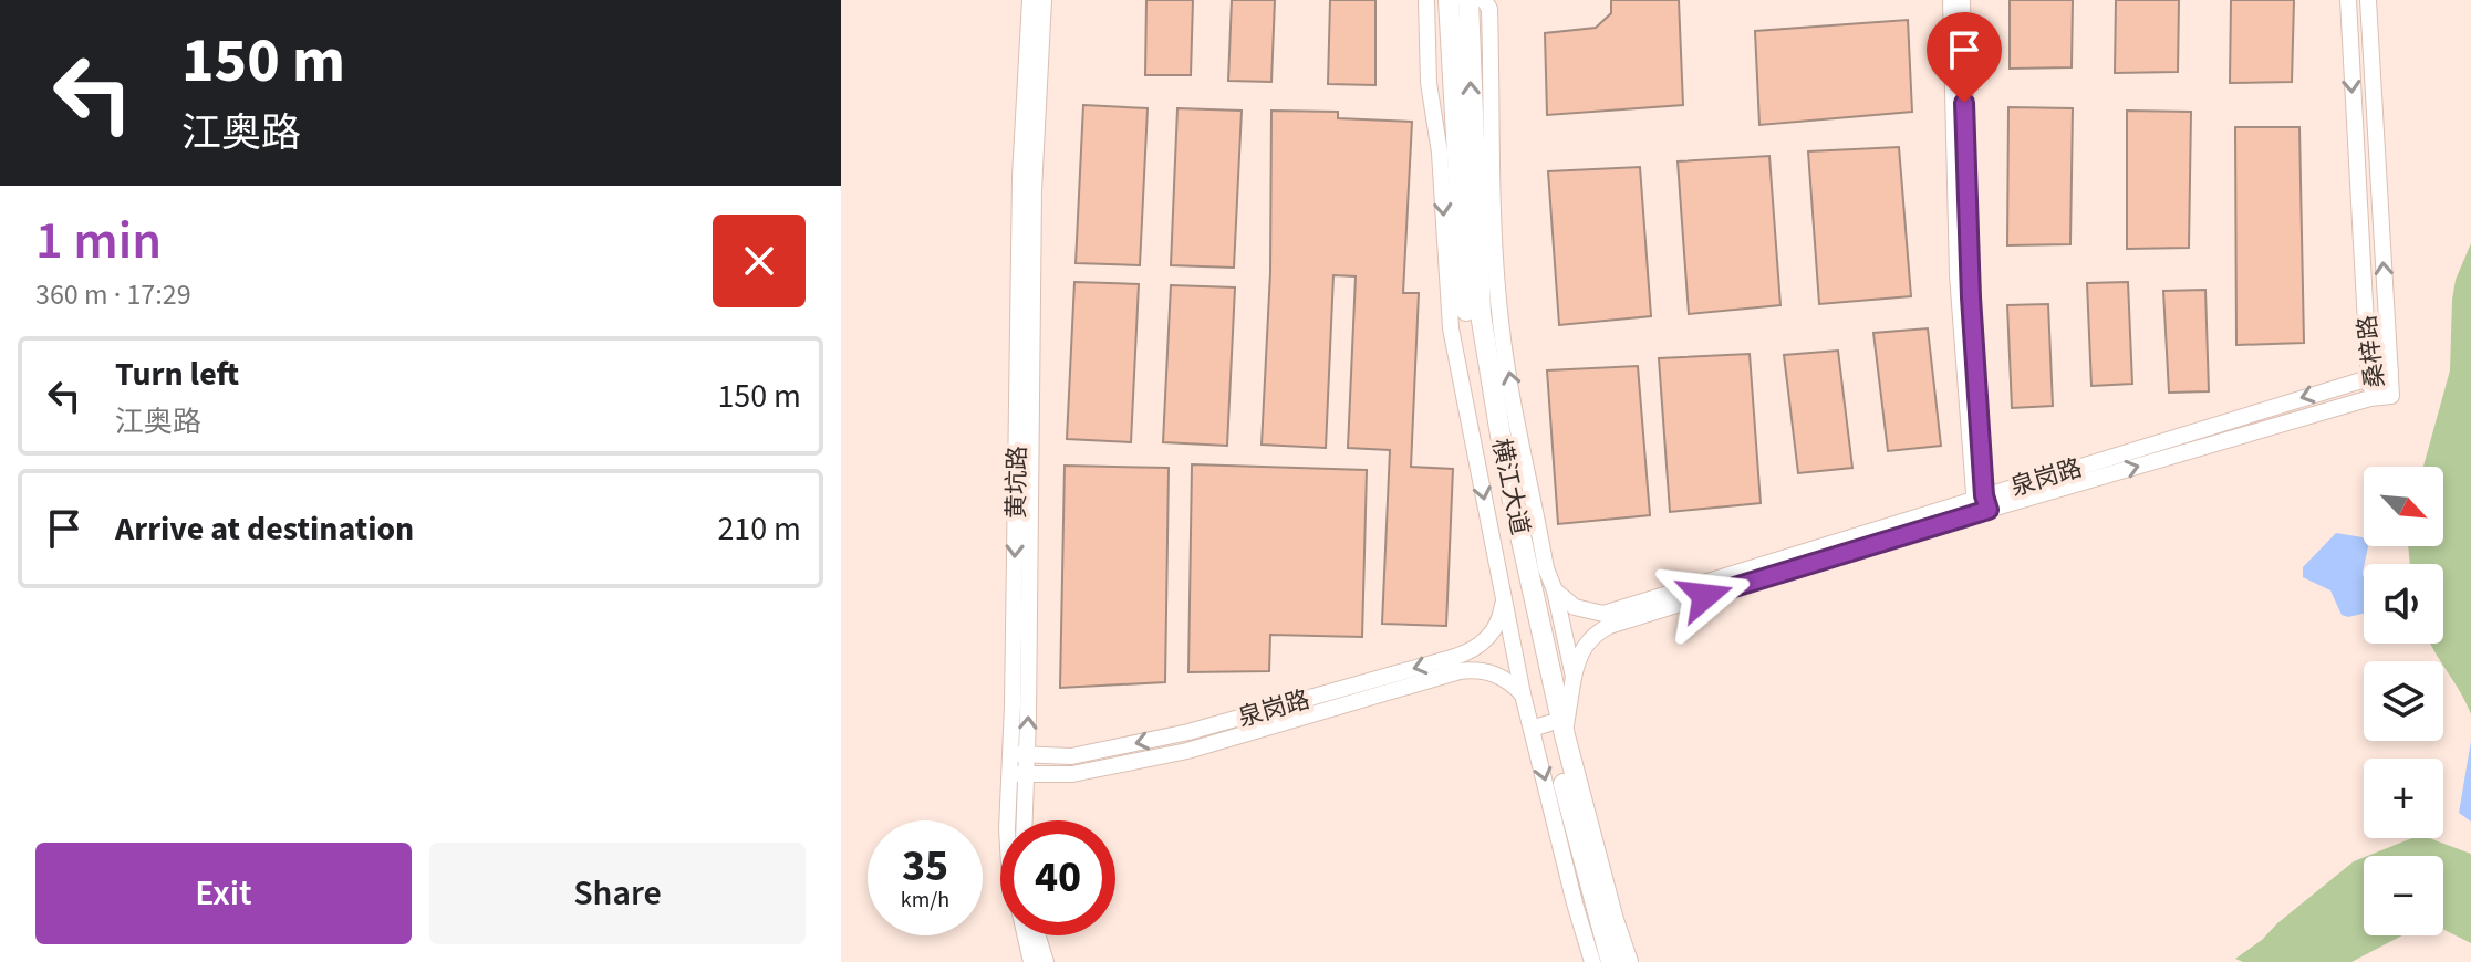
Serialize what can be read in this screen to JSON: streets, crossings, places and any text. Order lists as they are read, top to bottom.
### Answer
{
  "streets": {
    "main road": ["横江大道"],
    "street": ["桑梓路", "泉岗路", "黄坑路"]
  },
  "crossings": [
    ["桑梓路", "泉岗路"],
    ["泉岗路", "黄坑路"]
  ],
  "north": "bottom right",
  "page": {
    "turn": ["150 m", "江奥路"],
    "heading": ["1 min", "360 m · 17:29"],
    "list": [
      {
        "name": "Turn left",
        "note": "江奥路",
        "value": "150 m"
      },
      {
        "name": "Arrive at destination",
        "value": "210 m"
      }
    ],
    "map_buttons": ["+", "−"],
    "speed": "35 km/h",
    "limit": "40",
    "buttons": ["Exit", "Share"]
  }
}
